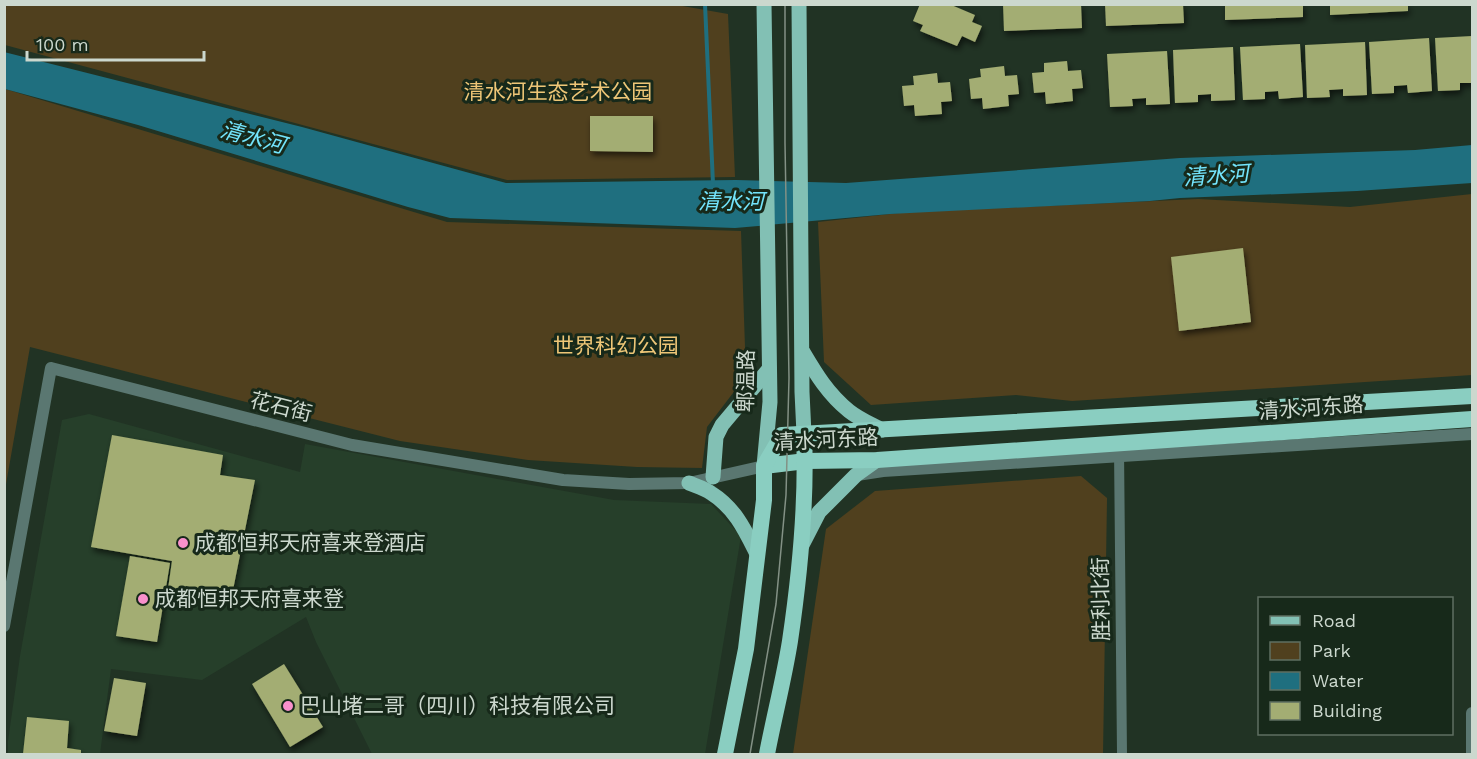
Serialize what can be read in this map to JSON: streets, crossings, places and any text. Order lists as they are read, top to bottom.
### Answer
{
  "streets": {
    "highway": ["郫温路", "清水河东路"],
    "street": ["花石街", "胜利北街"]
  },
  "crossings": [
    ["郫温路", "花石街"],
    ["郫温路", "清水河东路"],
    ["花石街", "清水河东路"],
    ["清水河东路", "胜利北街"]
  ],
  "water": ["清水河"],
  "parks": ["清水河生态艺术公园", "世界科幻公园"],
  "places": ["成都恒邦天府喜来登酒店", "成都恒邦天府喜来登", "巴山堵二哥（四川）科技有限公司"],
  "legend": [
    "Road",
    "Park",
    "Water",
    "Building"
  ],
  "scale_bar": "100 m"
}
